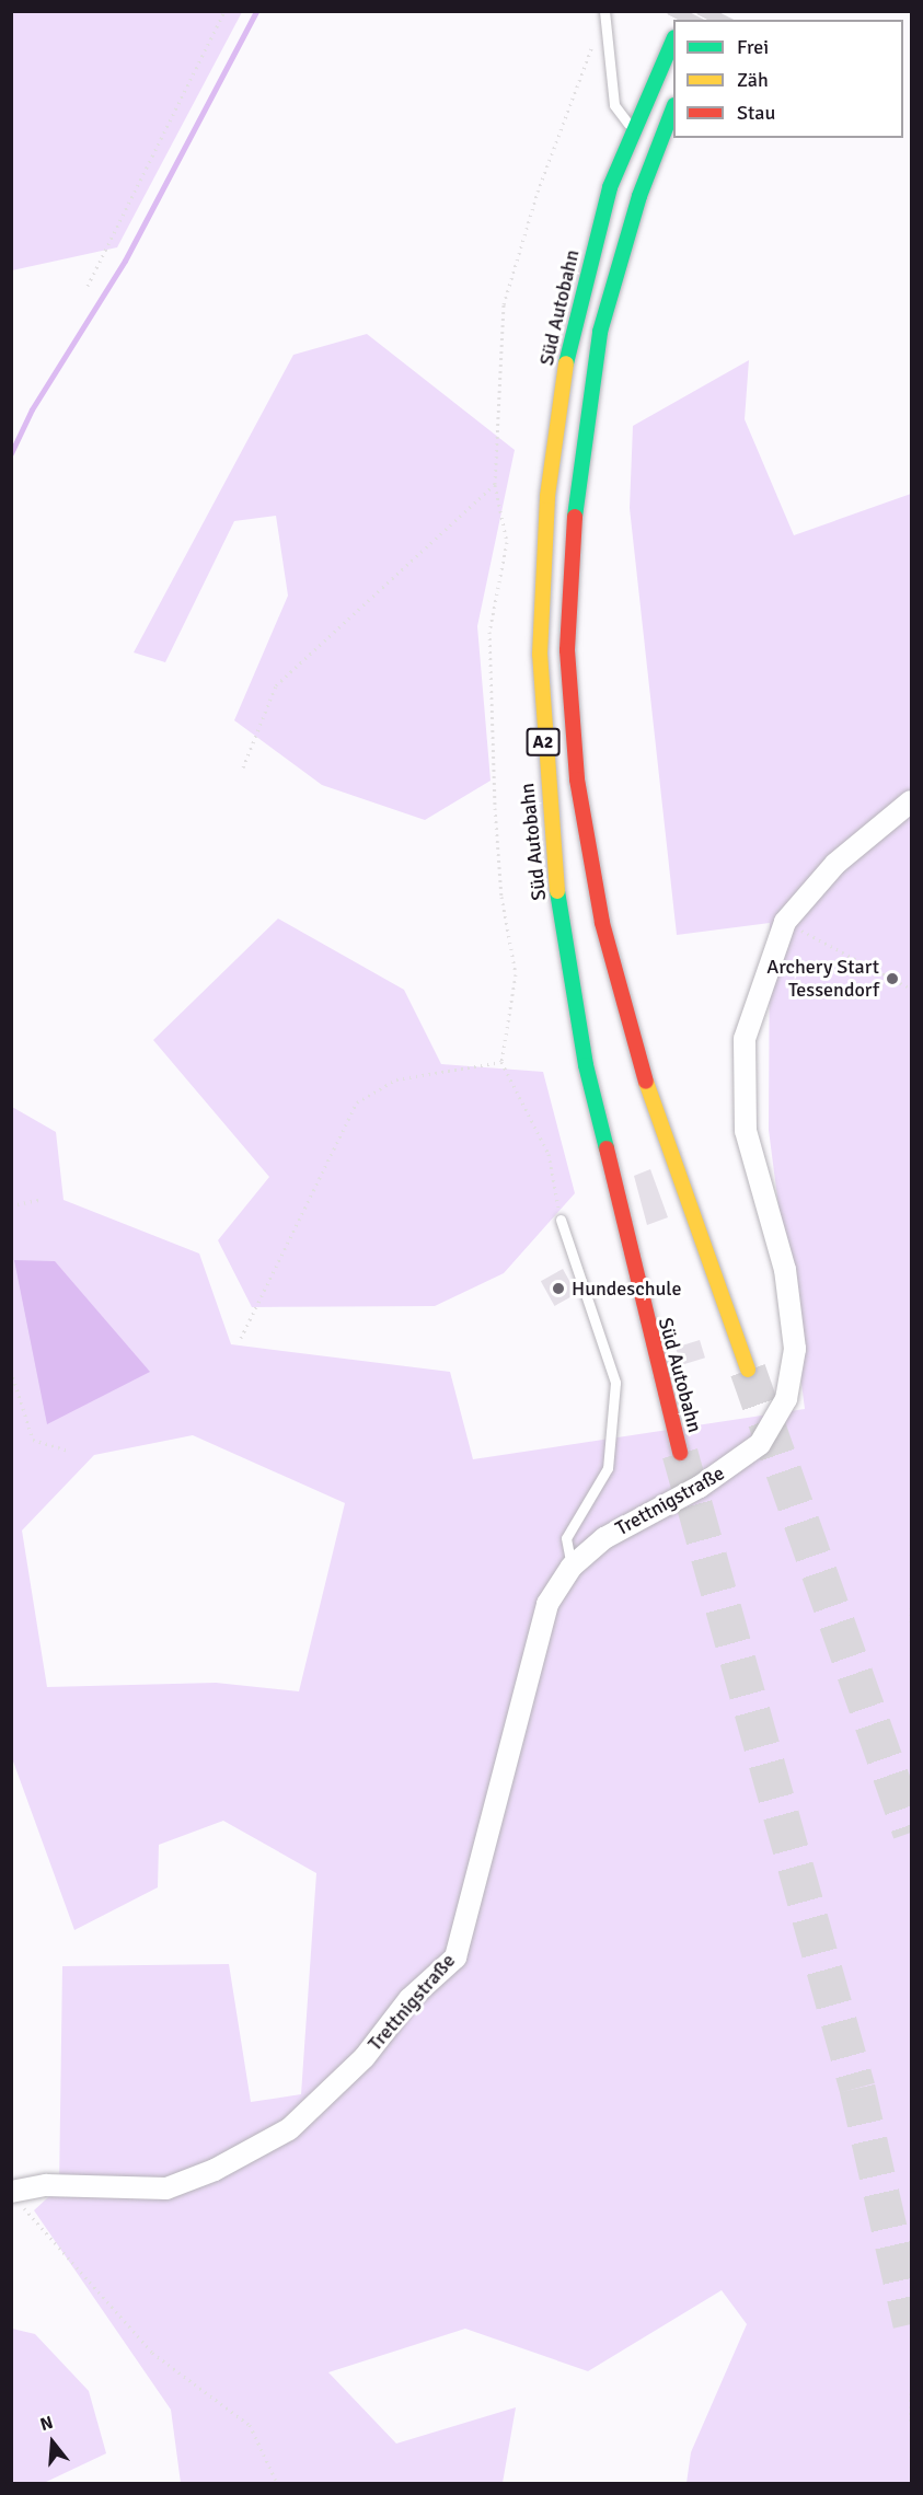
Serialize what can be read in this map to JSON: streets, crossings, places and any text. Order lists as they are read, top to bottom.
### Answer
{
  "streets": {
    "highway": ["Süd Autobahn", "A2"],
    "street": ["Trettnigstraße"]
  },
  "places": ["Archery Start Tessendorf", "Hundeschule"],
  "legend": ["Frei", "Zäh", "Stau"],
  "north": "top"
}
